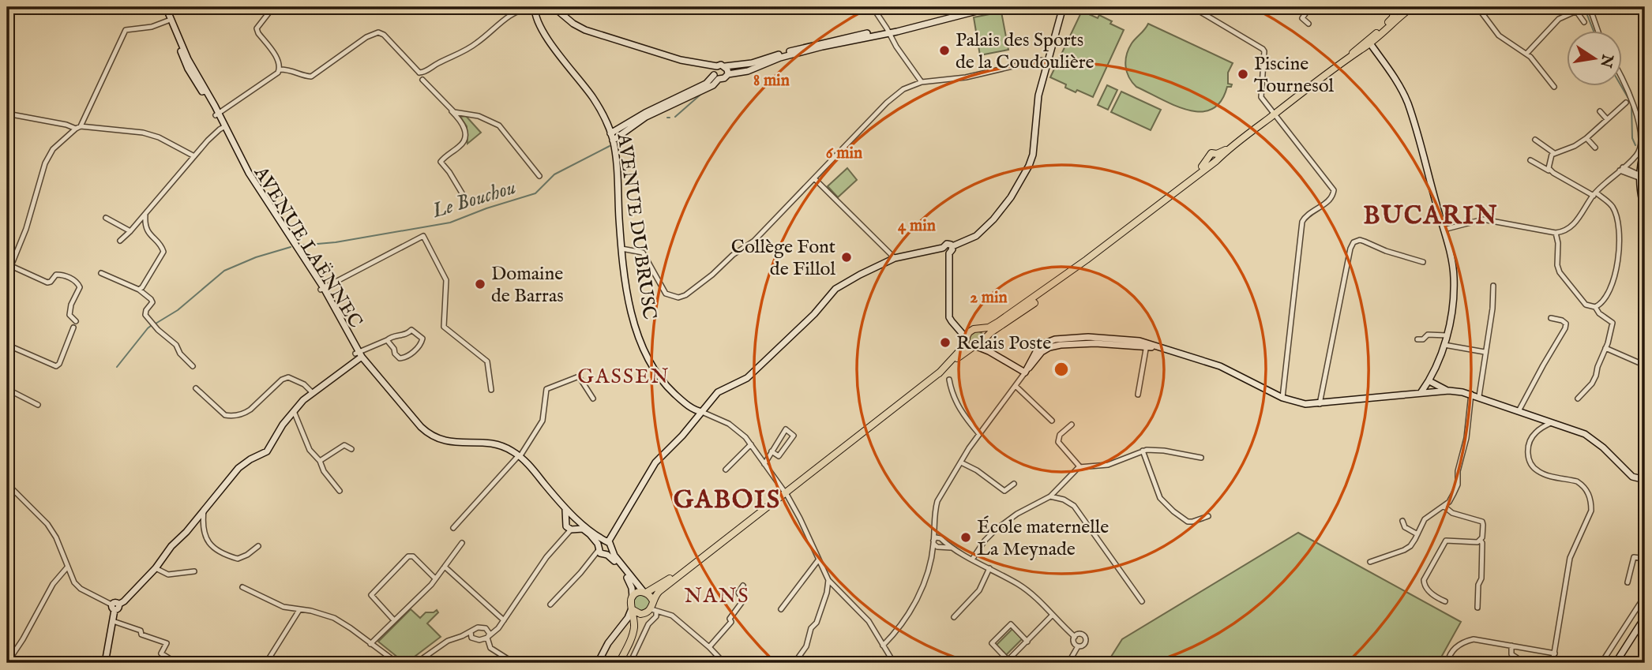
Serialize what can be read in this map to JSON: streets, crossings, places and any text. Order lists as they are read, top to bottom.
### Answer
{
  "streets": {
    "street": ["AVENUE DU BRUSC", "AVENUE LAËNNEC"]
  },
  "districts": [
    "BUCARIN",
    "GASSEN",
    "GABOIS",
    "NANS"
  ],
  "water": ["Le Bouchou"],
  "places": [
    "Palais des Sports de la Coudoulière",
    "Piscine Tournesol",
    "Collège Font de Fillol",
    "Domaine de Barras",
    "Relais Poste",
    "École maternelle La Meynade"
  ],
  "north": "right",
  "rings": [
    "8 min",
    "6 min",
    "4 min",
    "2 min"
  ]
}
